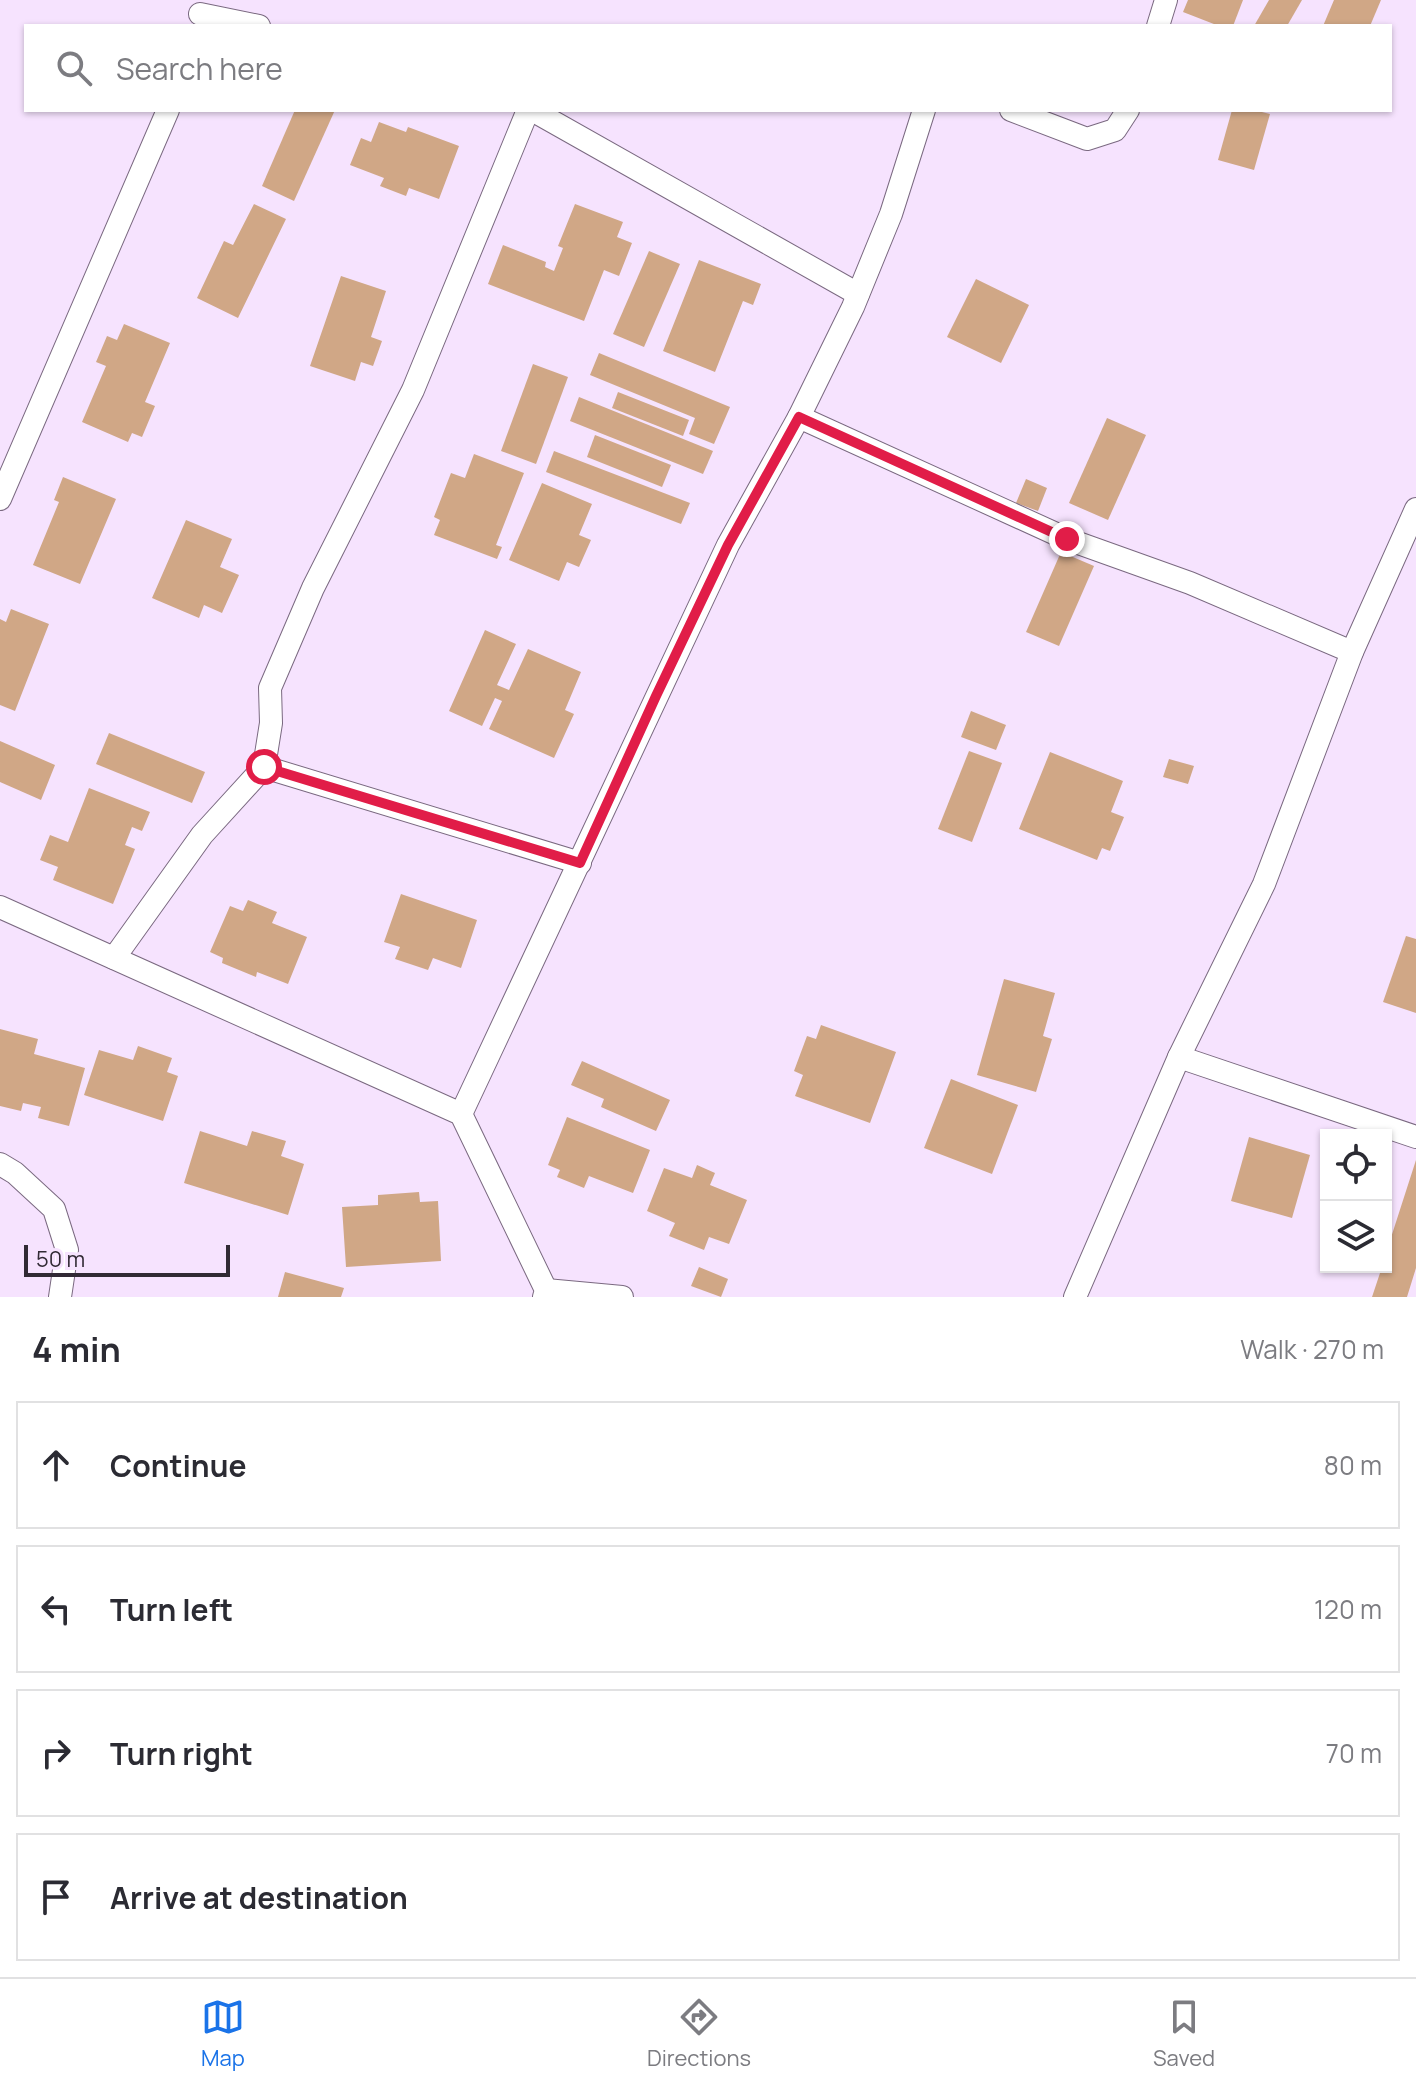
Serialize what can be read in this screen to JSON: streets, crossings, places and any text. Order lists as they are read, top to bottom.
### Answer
{
  "scale_bar": "50 m",
  "page": {
    "search": "Search here",
    "scale": "50 m",
    "heading": ["4 min", "Walk · 270 m"],
    "list": [
      ["Continue", "80 m"],
      ["Turn left", "120 m"],
      ["Turn right", "70 m"],
      "Arrive at destination"
    ],
    "nav": ["Map", "Directions", "Saved"]
  }
}
